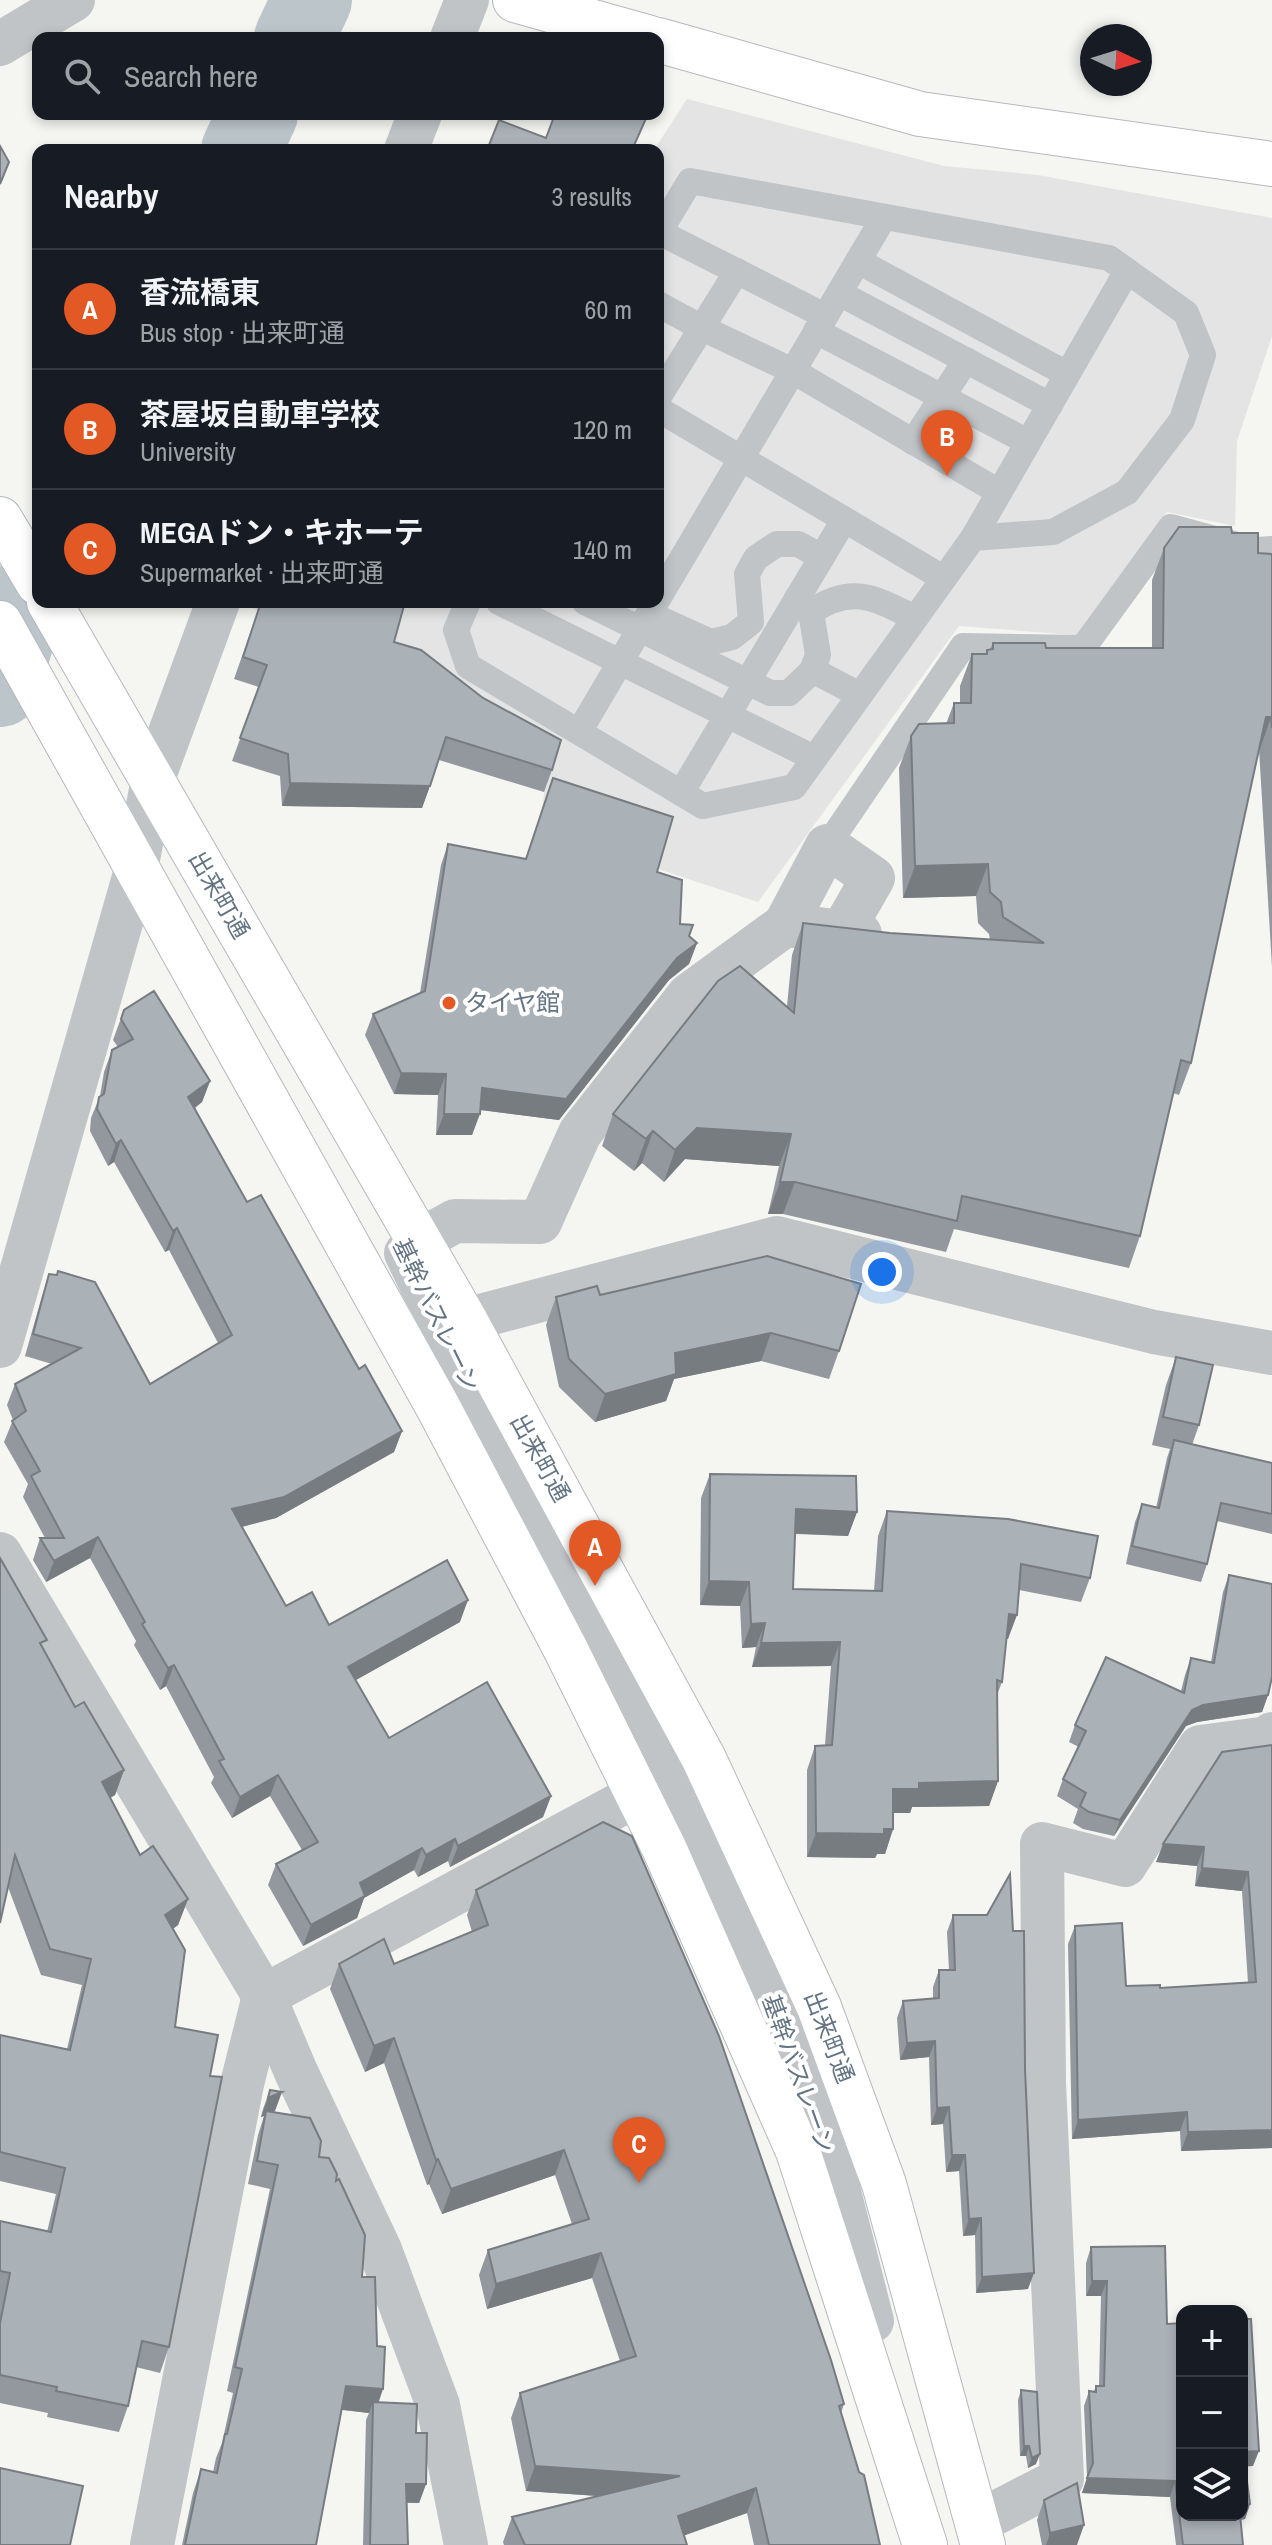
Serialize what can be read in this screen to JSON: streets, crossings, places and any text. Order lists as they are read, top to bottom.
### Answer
{
  "streets": {
    "main road": ["出来町通"],
    "street": ["基幹バスレーン"]
  },
  "crossings": [
    ["出来町通", "基幹バスレーン"]
  ],
  "places": ["タイヤ館"],
  "north": "right",
  "page": {
    "search": "Search here",
    "heading": ["Nearby", "3 results"],
    "list": [
      {
        "mark": "A",
        "name": "香流橋東",
        "note": "Bus stop · 出来町通",
        "value": "60 m"
      },
      {
        "mark": "B",
        "name": "茶屋坂自動車学校",
        "note": "University",
        "value": "120 m"
      },
      {
        "mark": "C",
        "name": "MEGAドン・キホーテ",
        "note": "Supermarket · 出来町通",
        "value": "140 m"
      }
    ],
    "pins": ["B", "A", "C"],
    "map_buttons": ["+", "−"]
  }
}
